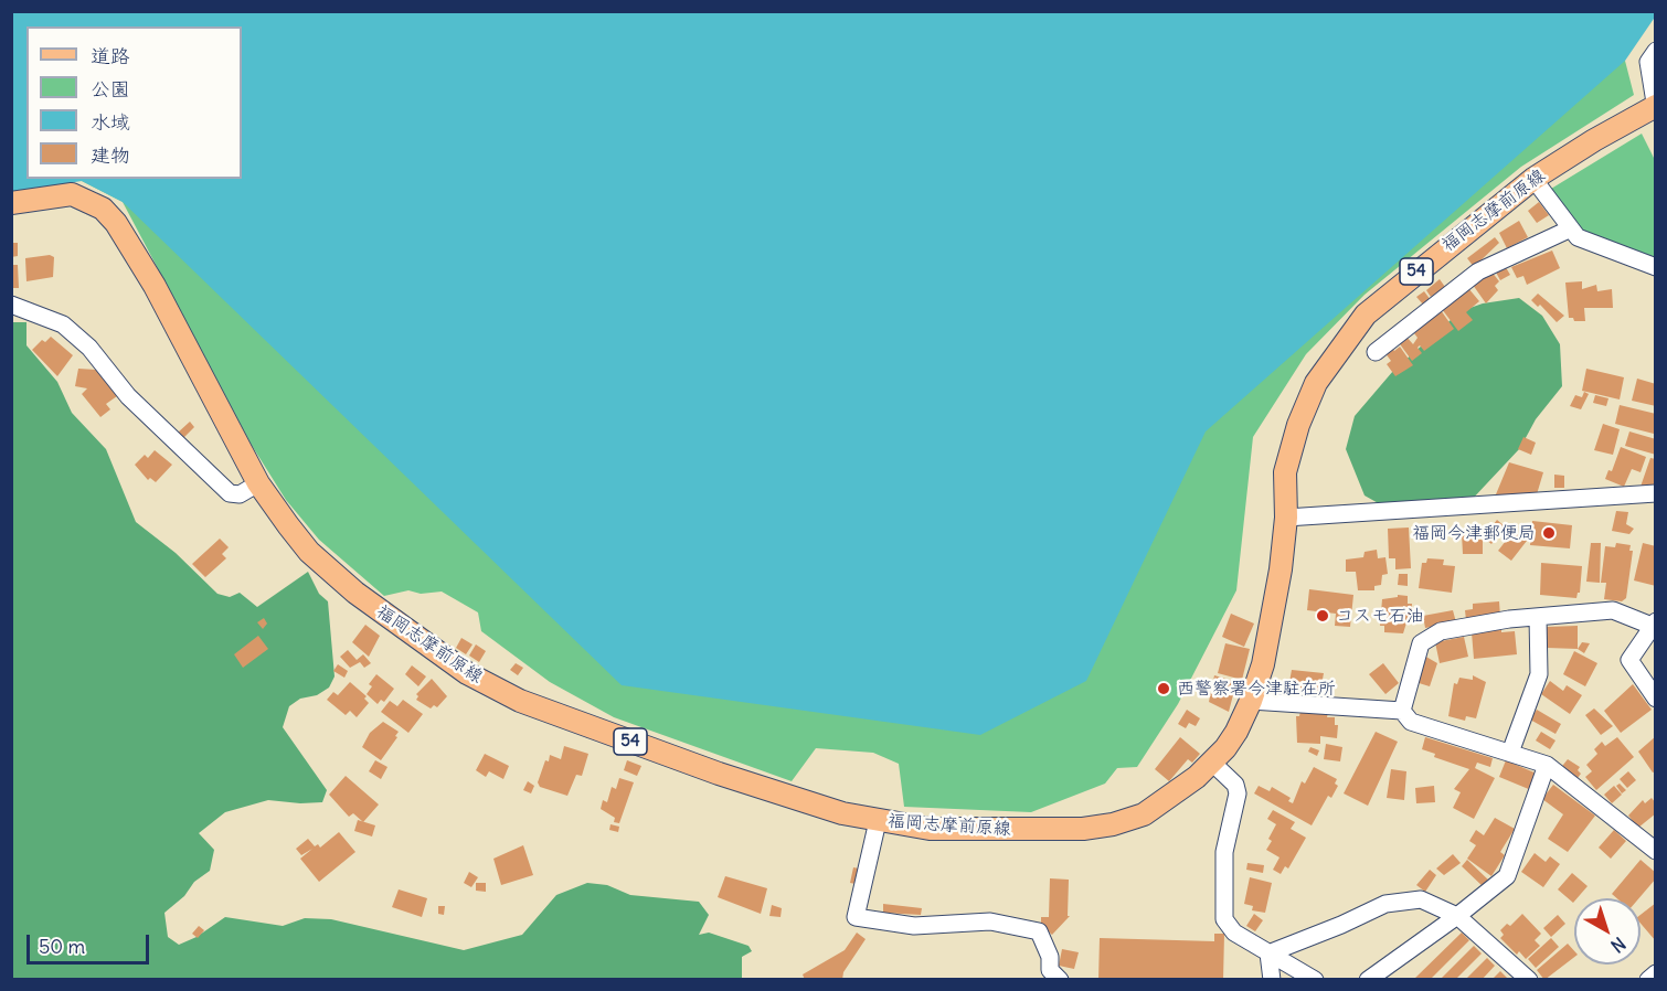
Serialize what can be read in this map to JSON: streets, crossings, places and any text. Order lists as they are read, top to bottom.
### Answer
{
  "streets": {
    "main road": ["福岡志摩前原線", "54"]
  },
  "places": ["福岡今津郵便局", "コスモ石油", "西警察署今津駐在所"],
  "legend": [
    "道路",
    "公園",
    "水域",
    "建物"
  ],
  "scale_bar": "50 m",
  "north": "bottom right"
}
